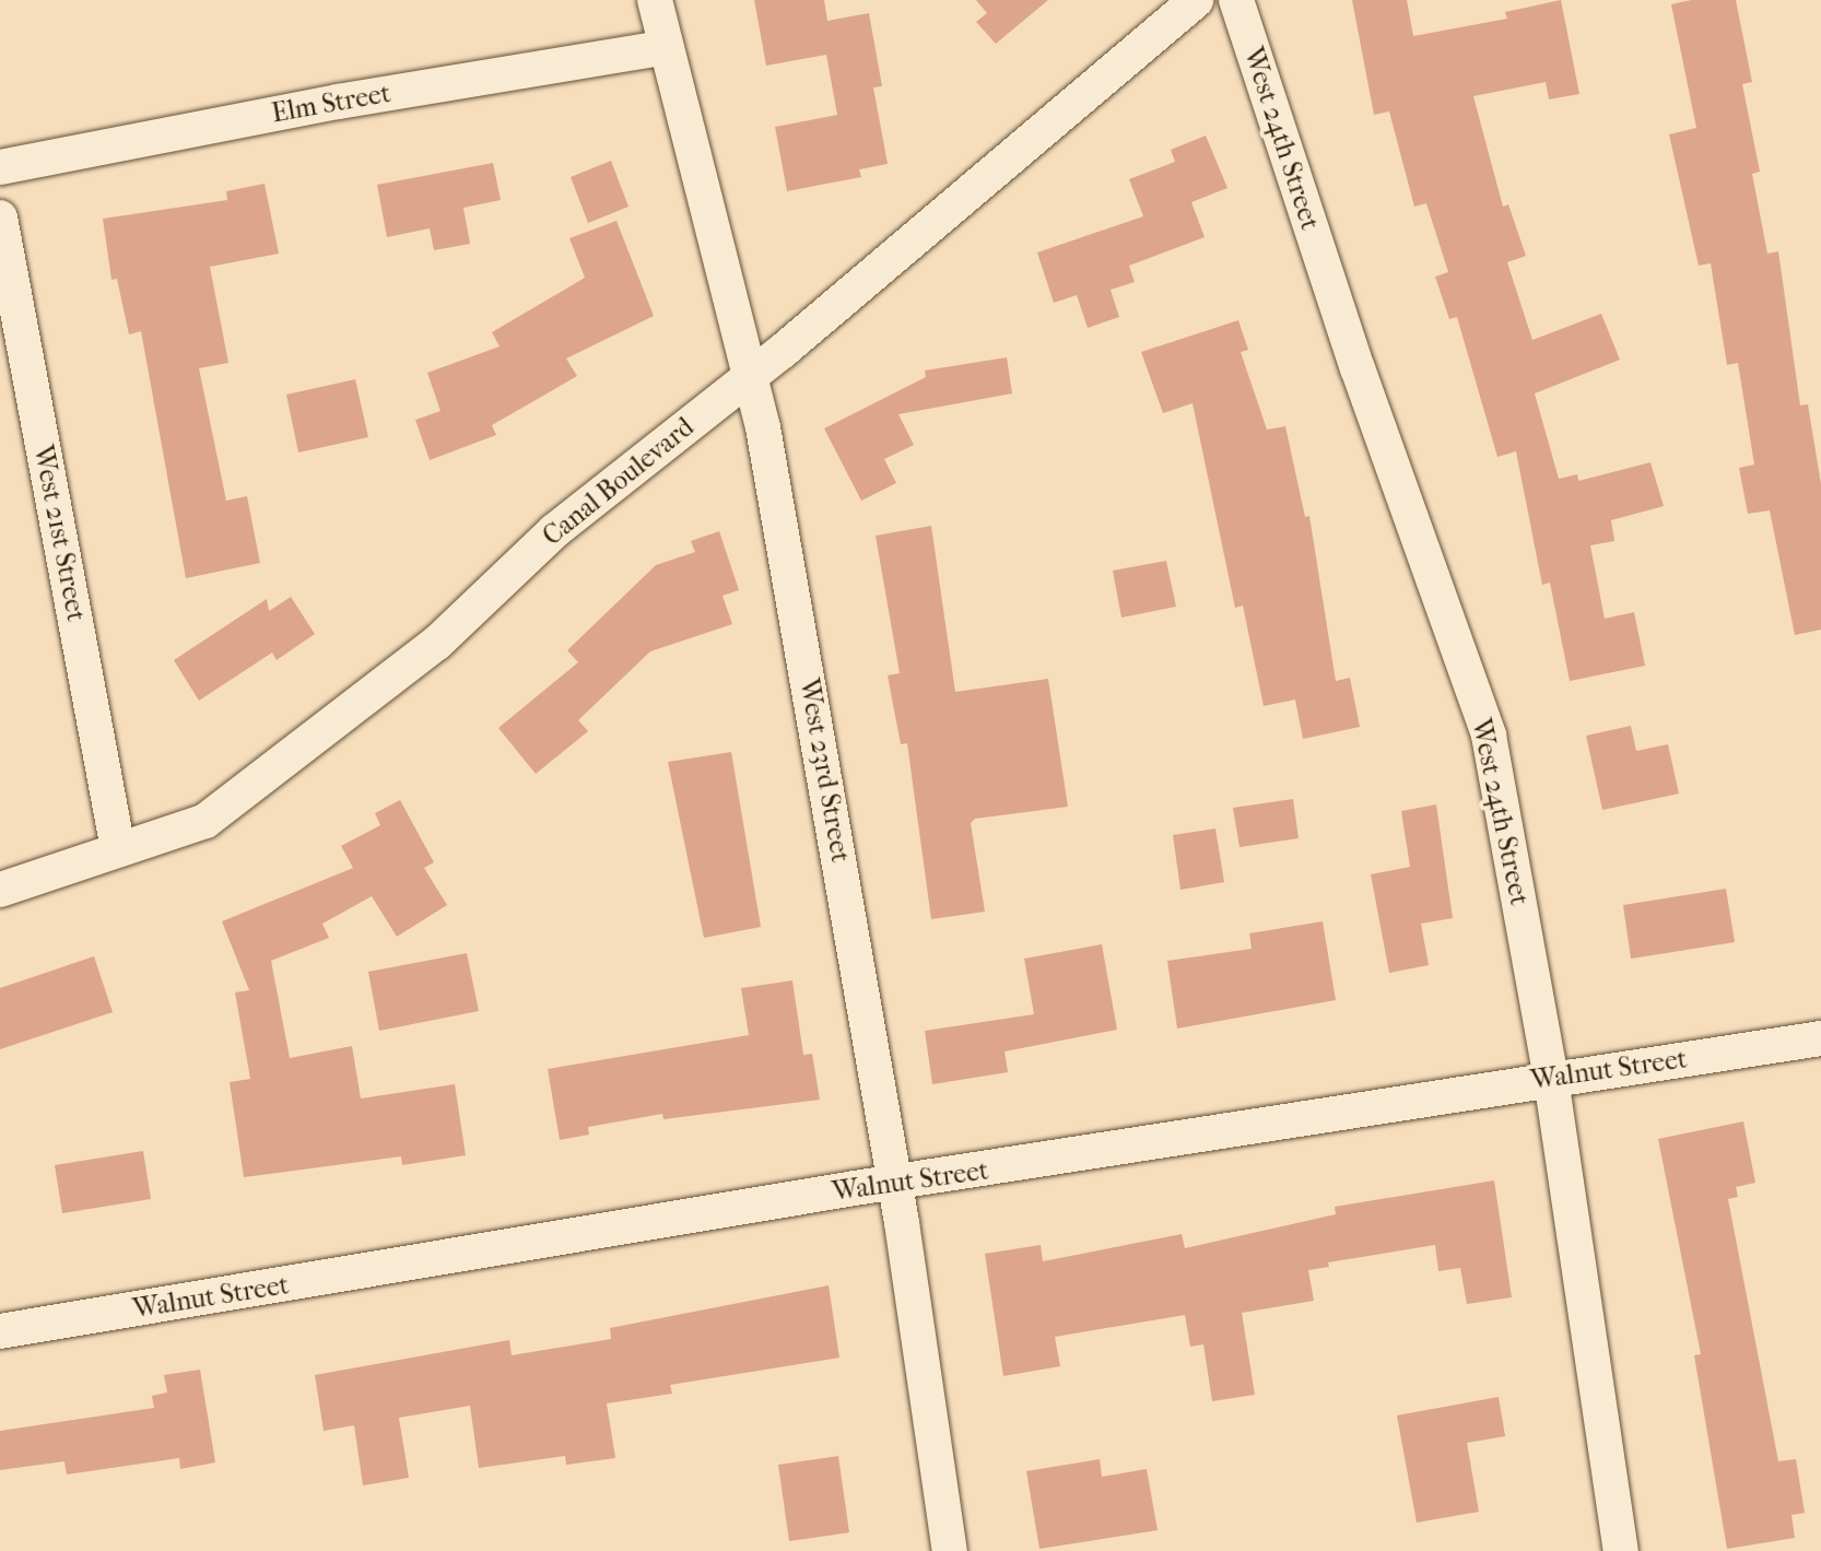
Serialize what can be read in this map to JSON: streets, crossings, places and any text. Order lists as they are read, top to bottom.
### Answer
{
  "streets": {
    "street": [
      "Elm Street",
      "West 24th Street",
      "Canal Boulevard",
      "West 21st Street",
      "West 23rd Street",
      "Walnut Street"
    ]
  },
  "crossings": [
    ["Elm Street", "West 23rd Street"],
    ["West 24th Street", "Walnut Street"],
    ["Canal Boulevard", "West 21st Street"],
    ["Canal Boulevard", "West 23rd Street"],
    ["West 23rd Street", "Walnut Street"]
  ]
}
